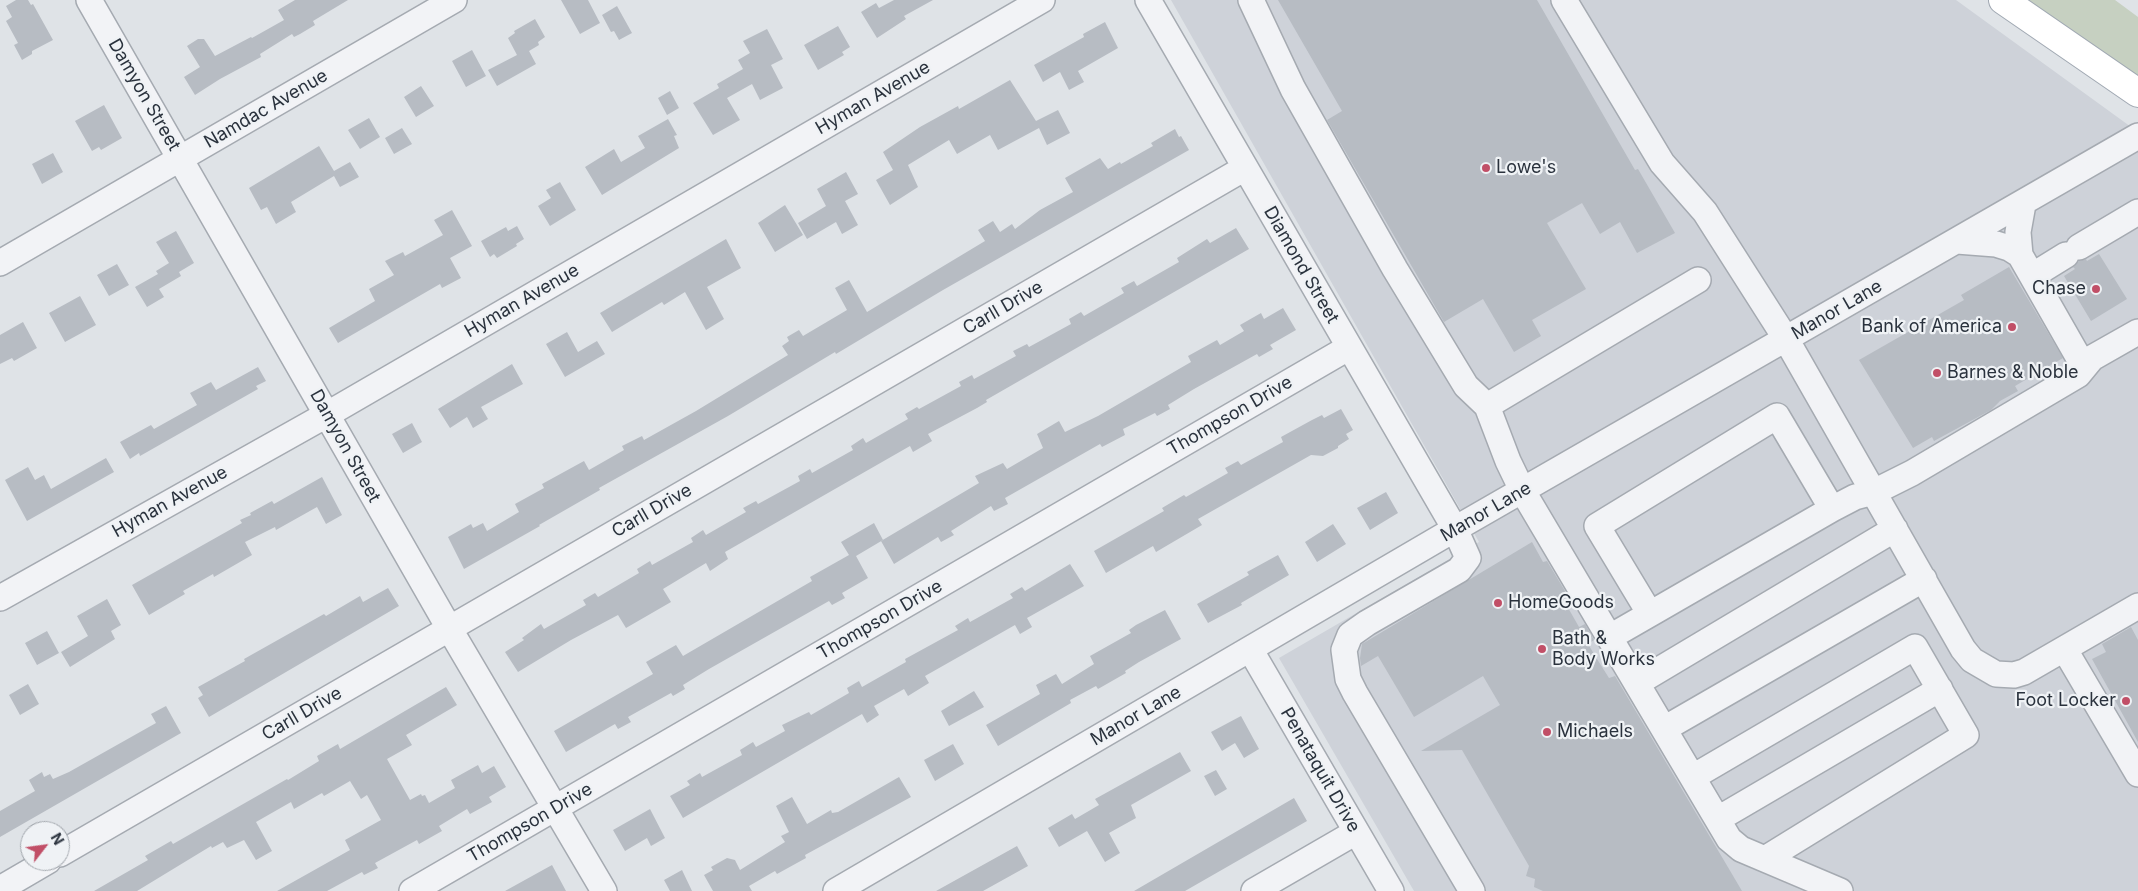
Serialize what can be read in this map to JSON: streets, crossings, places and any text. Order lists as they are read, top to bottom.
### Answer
{
  "streets": {
    "street": [
      "Damyon Street",
      "Hyman Avenue",
      "Namdac Avenue",
      "Diamond Street",
      "Carll Drive",
      "Manor Lane",
      "Thompson Drive",
      "Penataquit Drive"
    ]
  },
  "crossings": [
    ["Damyon Street", "Hyman Avenue"],
    ["Damyon Street", "Namdac Avenue"],
    ["Damyon Street", "Carll Drive"],
    ["Damyon Street", "Thompson Drive"],
    ["Diamond Street", "Carll Drive"],
    ["Diamond Street", "Manor Lane"],
    ["Diamond Street", "Thompson Drive"],
    ["Manor Lane", "Penataquit Drive"]
  ],
  "places": [
    "Lowe's",
    "Chase",
    "Bank of America",
    "Barnes & Noble",
    "HomeGoods",
    "Bath & Body Works",
    "Foot Locker",
    "Michaels"
  ],
  "north": "top right"
}
